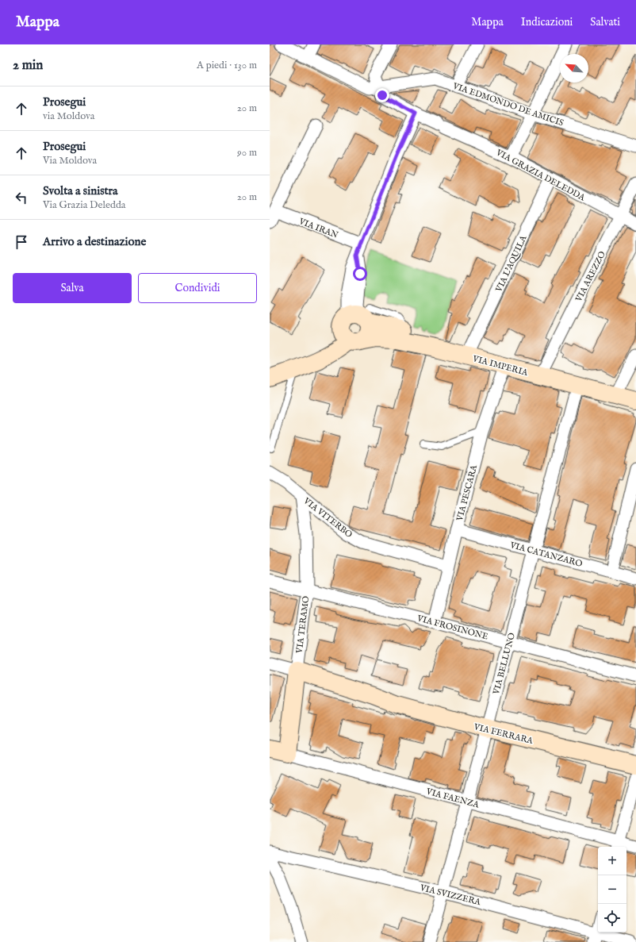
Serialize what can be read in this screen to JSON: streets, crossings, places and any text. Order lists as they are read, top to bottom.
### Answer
{
  "streets": {
    "street": [
      "VIA EDMONDO DE AMICIS",
      "VIA GRAZIA DELEDDA",
      "VIA IRAN",
      "VIA L'AQUILA",
      "VIA AREZZO",
      "VIA IMPERIA",
      "VIA PESCARA",
      "VIA VITERBO",
      "VIA CATANZARO",
      "VIA TERAMO",
      "VIA FROSINONE",
      "VIA BELLUNO",
      "VIA FERRARA",
      "VIA FAENZA",
      "VIA SVIZZERA"
    ]
  },
  "crossings": [
    ["VIA EDMONDO DE AMICIS", "VIA GRAZIA DELEDDA"],
    ["VIA GRAZIA DELEDDA", "VIA L'AQUILA"],
    ["VIA GRAZIA DELEDDA", "VIA AREZZO"],
    ["VIA L'AQUILA", "VIA IMPERIA"],
    ["VIA AREZZO", "VIA IMPERIA"],
    ["VIA IMPERIA", "VIA PESCARA"],
    ["VIA IMPERIA", "VIA BELLUNO"],
    ["VIA PESCARA", "VIA VITERBO"],
    ["VIA PESCARA", "VIA CATANZARO"],
    ["VIA PESCARA", "VIA FROSINONE"],
    ["VIA VITERBO", "VIA TERAMO"],
    ["VIA CATANZARO", "VIA BELLUNO"],
    ["VIA TERAMO", "VIA FROSINONE"],
    ["VIA TERAMO", "VIA FERRARA"],
    ["VIA TERAMO", "VIA FAENZA"],
    ["VIA FROSINONE", "VIA BELLUNO"],
    ["VIA BELLUNO", "VIA FERRARA"],
    ["VIA BELLUNO", "VIA FAENZA"],
    ["VIA BELLUNO", "VIA SVIZZERA"]
  ],
  "north": "top left",
  "page": {
    "header": "Mappa",
    "nav": ["Mappa", "Indicazioni", "Salvati"],
    "heading": ["2 min", "A piedi · 130 m"],
    "list": [
      ["Prosegui", "via Moldova", "20 m"],
      ["Prosegui", "Via Moldova", "90 m"],
      ["Svolta a sinistra", "Via Grazia Deledda", "20 m"],
      "Arrivo a destinazione"
    ],
    "buttons": ["Salva", "Condividi"],
    "map_buttons": ["+", "−"]
  }
}
